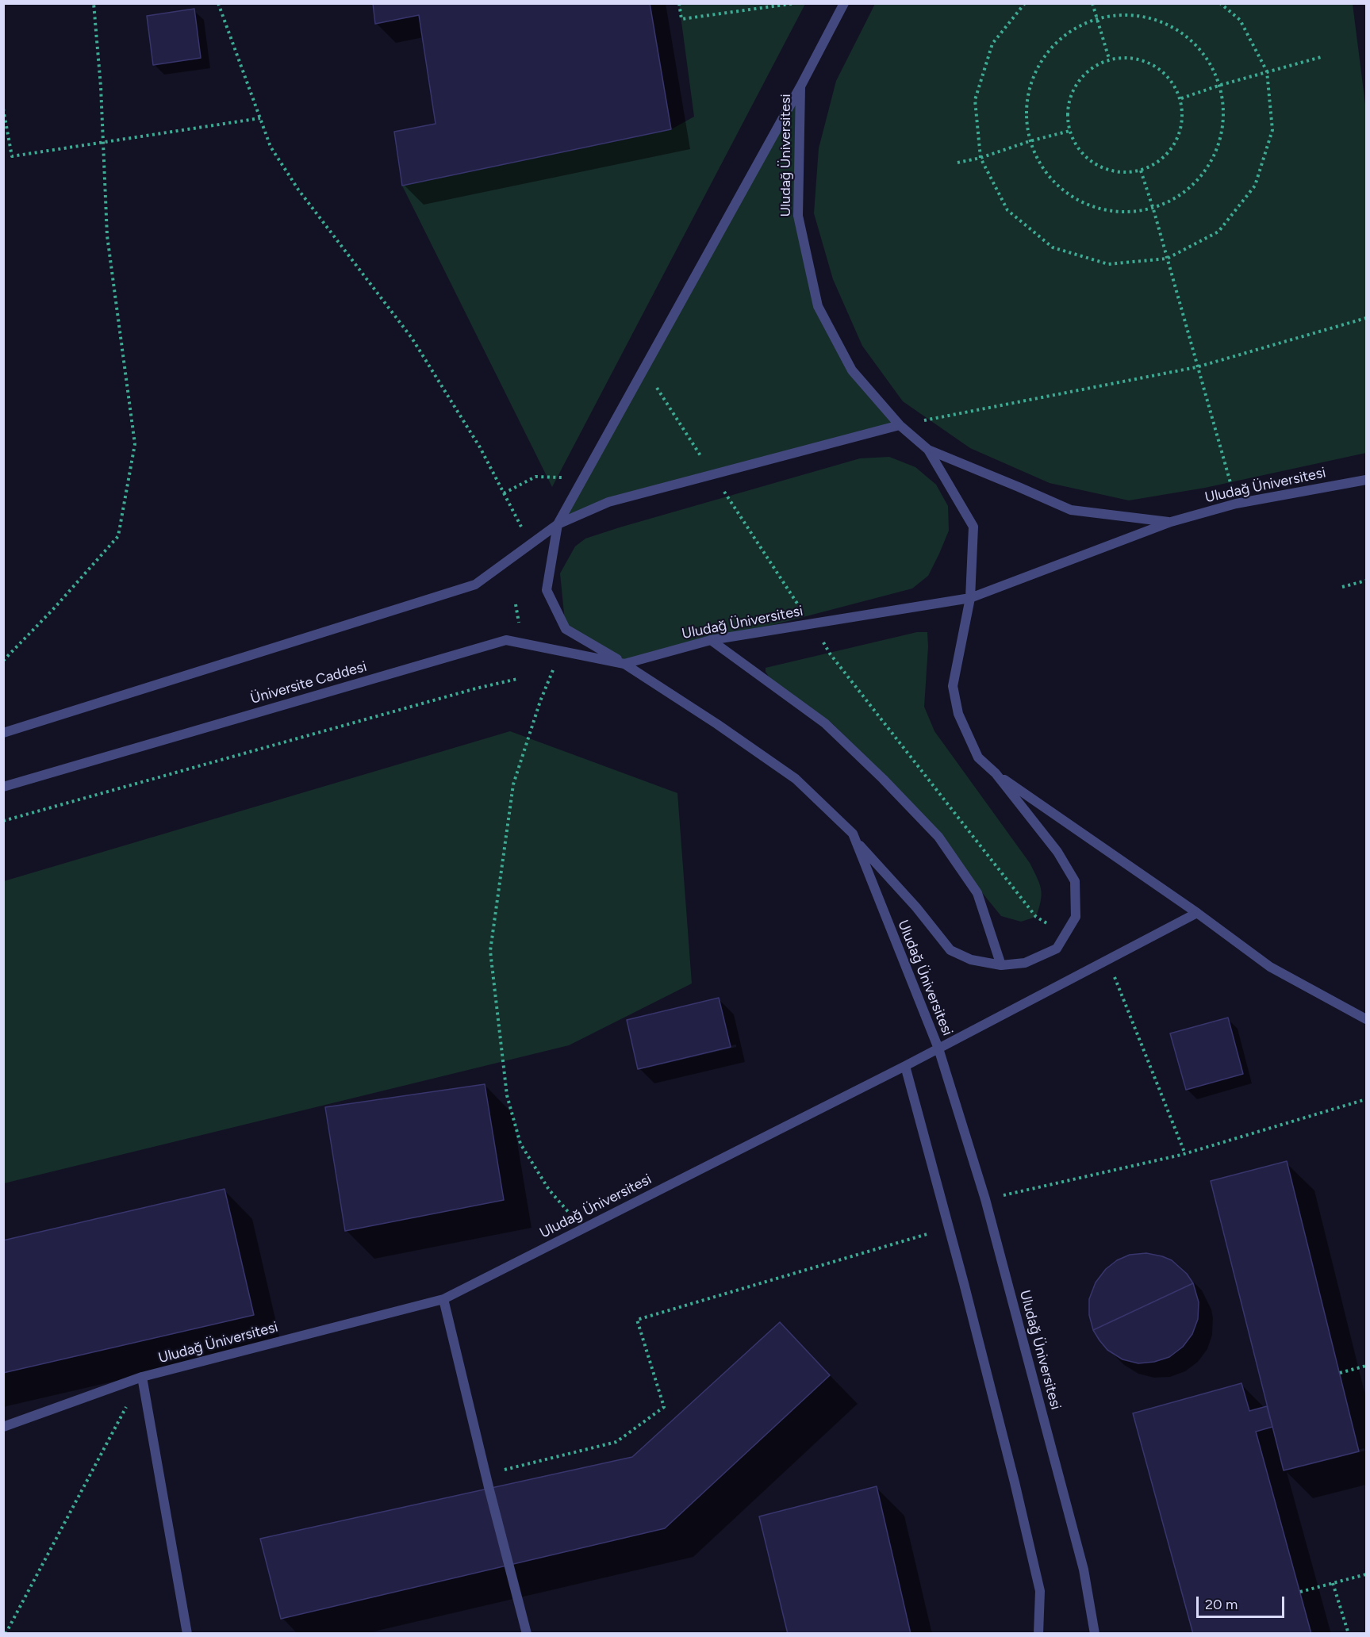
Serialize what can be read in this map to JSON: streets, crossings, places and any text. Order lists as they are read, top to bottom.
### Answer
{
  "streets": {
    "street": ["Uludağ Üniversitesi", "Üniversite Caddesi"]
  },
  "crossings": [
    ["Uludağ Üniversitesi", "Üniversite Caddesi"]
  ],
  "scale_bar": "20 m"
}
